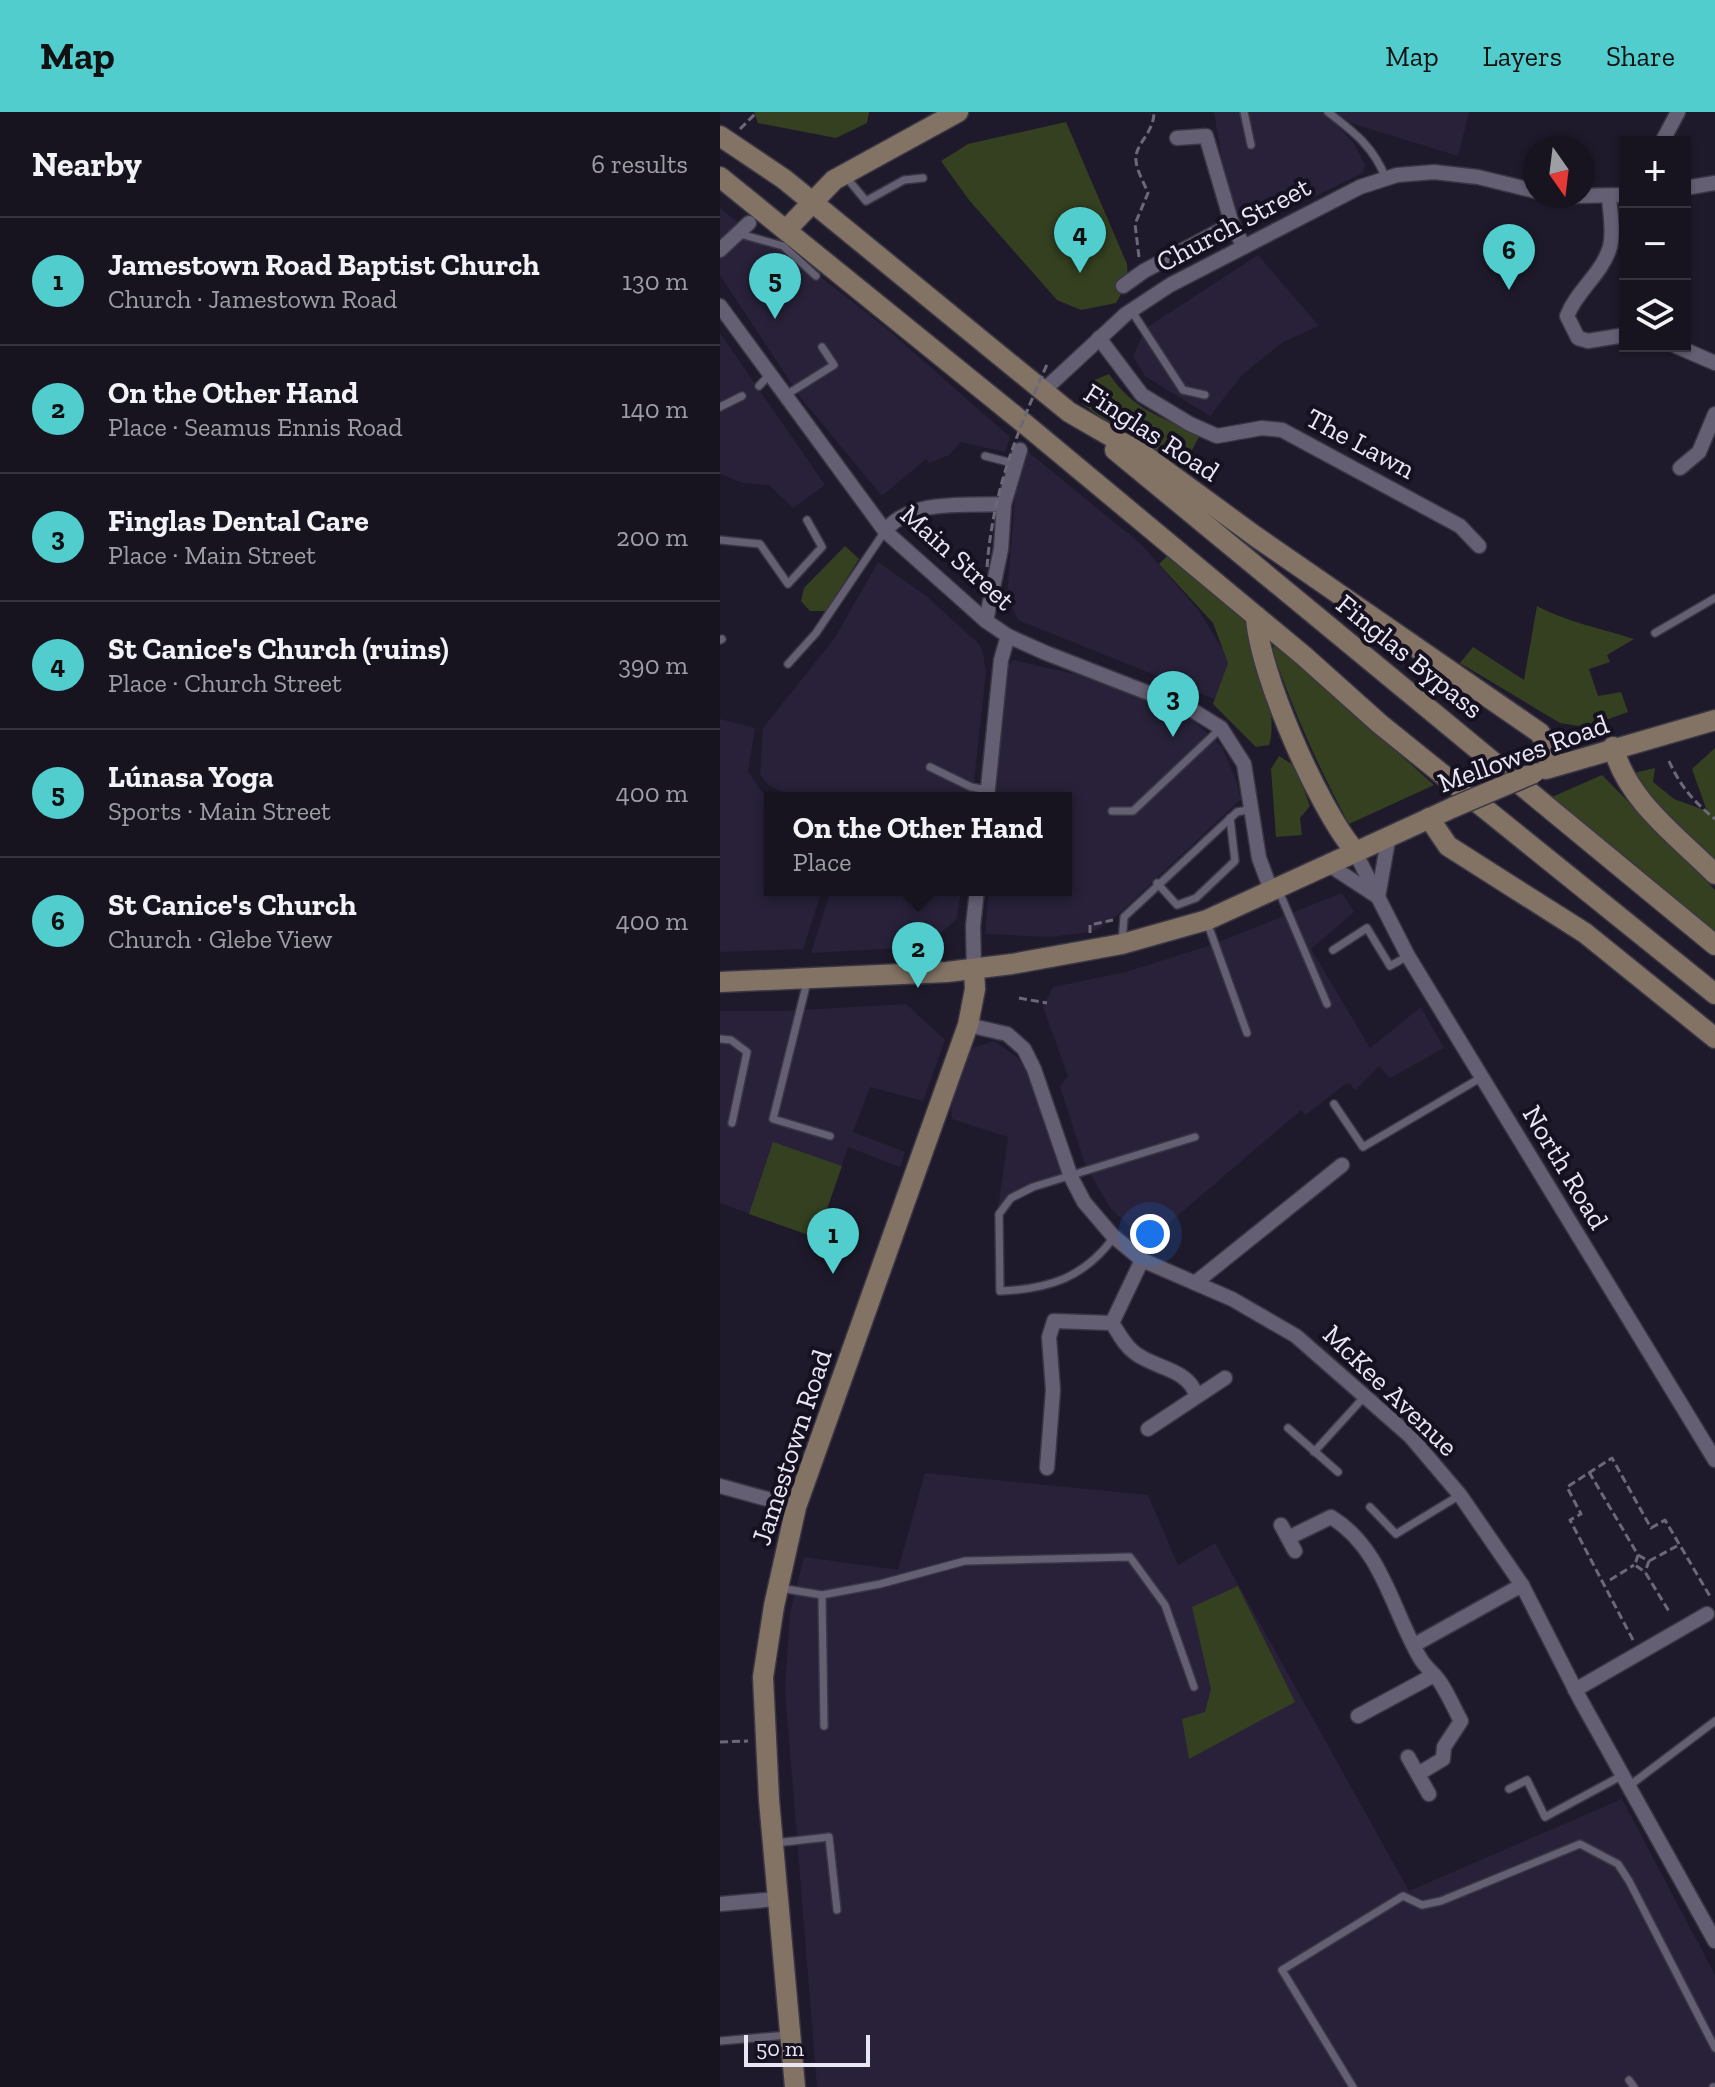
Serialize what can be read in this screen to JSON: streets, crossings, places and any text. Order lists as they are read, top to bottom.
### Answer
{
  "streets": {
    "main road": [
      "Finglas Road",
      "Finglas Bypass",
      "Mellowes Road",
      "Jamestown Road"
    ],
    "street": [
      "Church Street",
      "The Lawn",
      "Main Street",
      "North Road",
      "McKee Avenue"
    ]
  },
  "crossings": [
    ["Church Street", "Finglas Road"],
    ["Church Street", "The Lawn"],
    ["Finglas Road", "Finglas Bypass"],
    ["Finglas Road", "Mellowes Road"],
    ["Main Street", "Mellowes Road"],
    ["Mellowes Road", "North Road"],
    ["Mellowes Road", "Jamestown Road"],
    ["McKee Avenue", "Jamestown Road"]
  ],
  "scale_bar": "50 m",
  "north": "bottom",
  "page": {
    "header": "Map",
    "nav": ["Map", "Layers", "Share"],
    "heading": ["Nearby", "6 results"],
    "map_buttons": ["+", "−"],
    "pins": [
      "4",
      "6",
      "5",
      "3",
      "2",
      "1"
    ],
    "list": [
      {
        "mark": "1",
        "name": "Jamestown Road Baptist Church",
        "note": "Church · Jamestown Road",
        "value": "130 m"
      },
      {
        "mark": "2",
        "name": "On the Other Hand",
        "note": "Place · Seamus Ennis Road",
        "value": "140 m"
      },
      {
        "mark": "3",
        "name": "Finglas Dental Care",
        "note": "Place · Main Street",
        "value": "200 m"
      },
      {
        "mark": "4",
        "name": "St Canice's Church (ruins)",
        "note": "Place · Church Street",
        "value": "390 m"
      },
      {
        "mark": "5",
        "name": "Lúnasa Yoga",
        "note": "Sports · Main Street",
        "value": "400 m"
      },
      {
        "mark": "6",
        "name": "St Canice's Church",
        "note": "Church · Glebe View",
        "value": "400 m"
      }
    ],
    "popup": ["On the Other Hand", "Place"],
    "scale": "50 m"
  }
}
